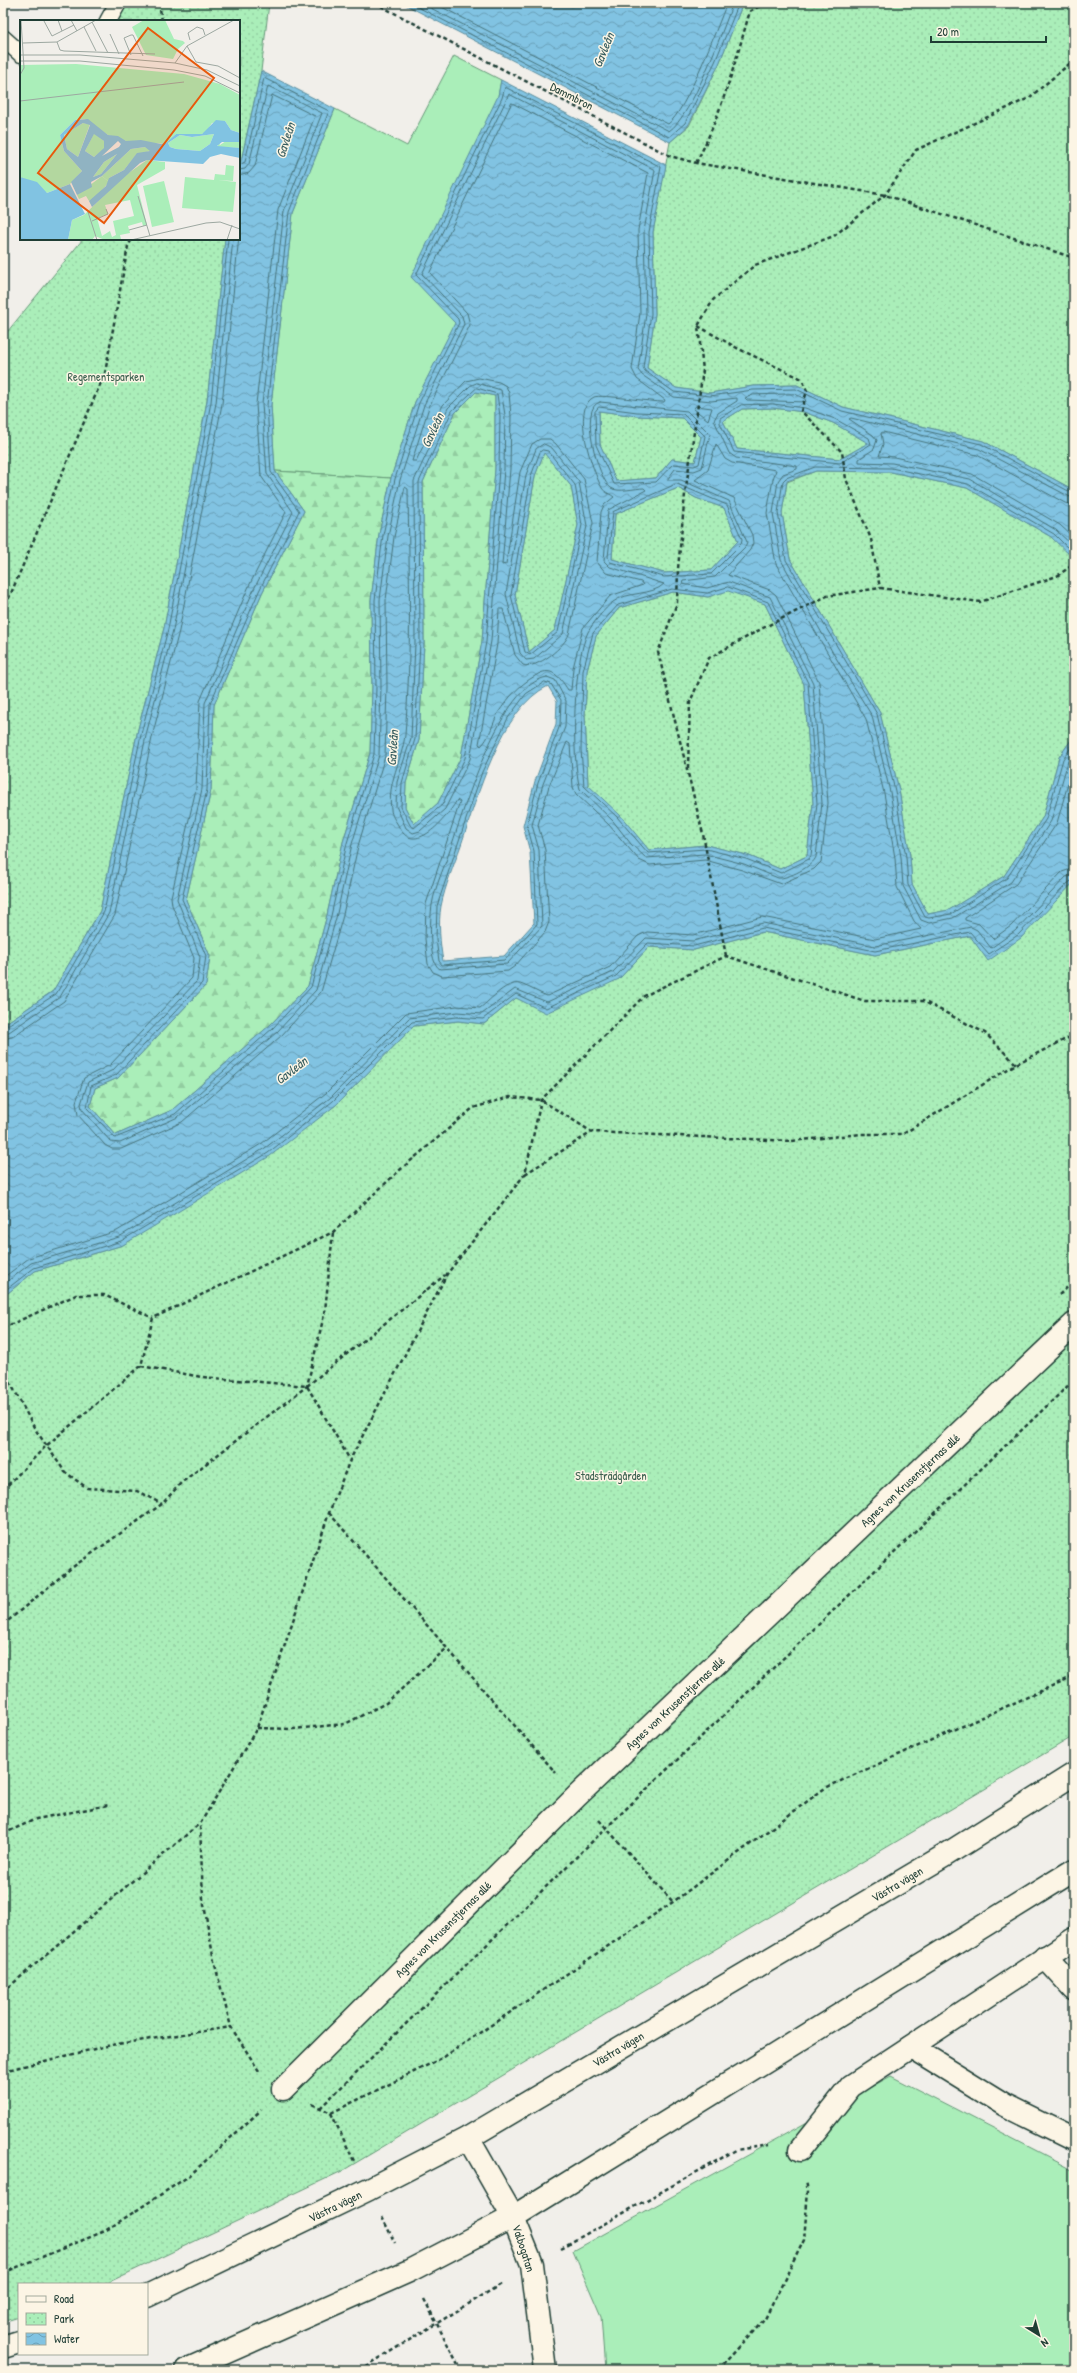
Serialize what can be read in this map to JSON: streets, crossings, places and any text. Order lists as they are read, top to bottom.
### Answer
{
  "streets": {
    "main road": ["Agnes von Krusenstjernas allé", "Västra vägen", "Valbogatan"],
    "path": ["Dammbron"]
  },
  "crossings": [
    ["Västra vägen", "Valbogatan"]
  ],
  "water": ["Gavleån"],
  "parks": ["Regementsparken", "Stadsträdgården"],
  "legend": ["Road", "Park", "Water"],
  "scale_bar": "20 m",
  "north": "bottom right"
}
